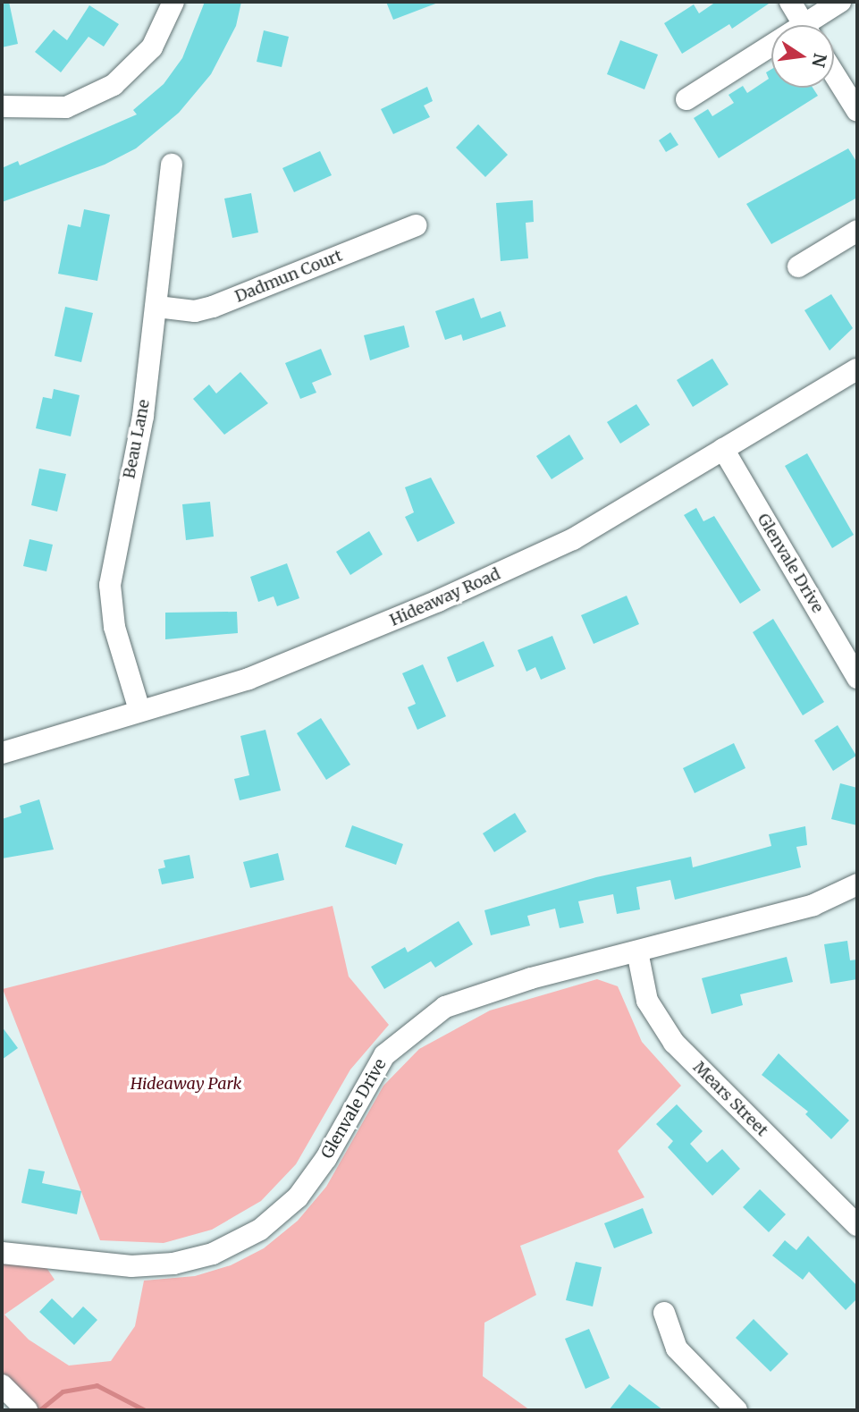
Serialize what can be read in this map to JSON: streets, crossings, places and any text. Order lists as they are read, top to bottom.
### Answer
{
  "streets": {
    "street": [
      "Dadmun Court",
      "Beau Lane",
      "Glenvale Drive",
      "Hideaway Road",
      "Mears Street"
    ]
  },
  "crossings": [
    ["Dadmun Court", "Beau Lane"],
    ["Beau Lane", "Hideaway Road"],
    ["Glenvale Drive", "Hideaway Road"],
    ["Glenvale Drive", "Mears Street"]
  ],
  "parks": ["Hideaway Park"],
  "north": "right"
}
